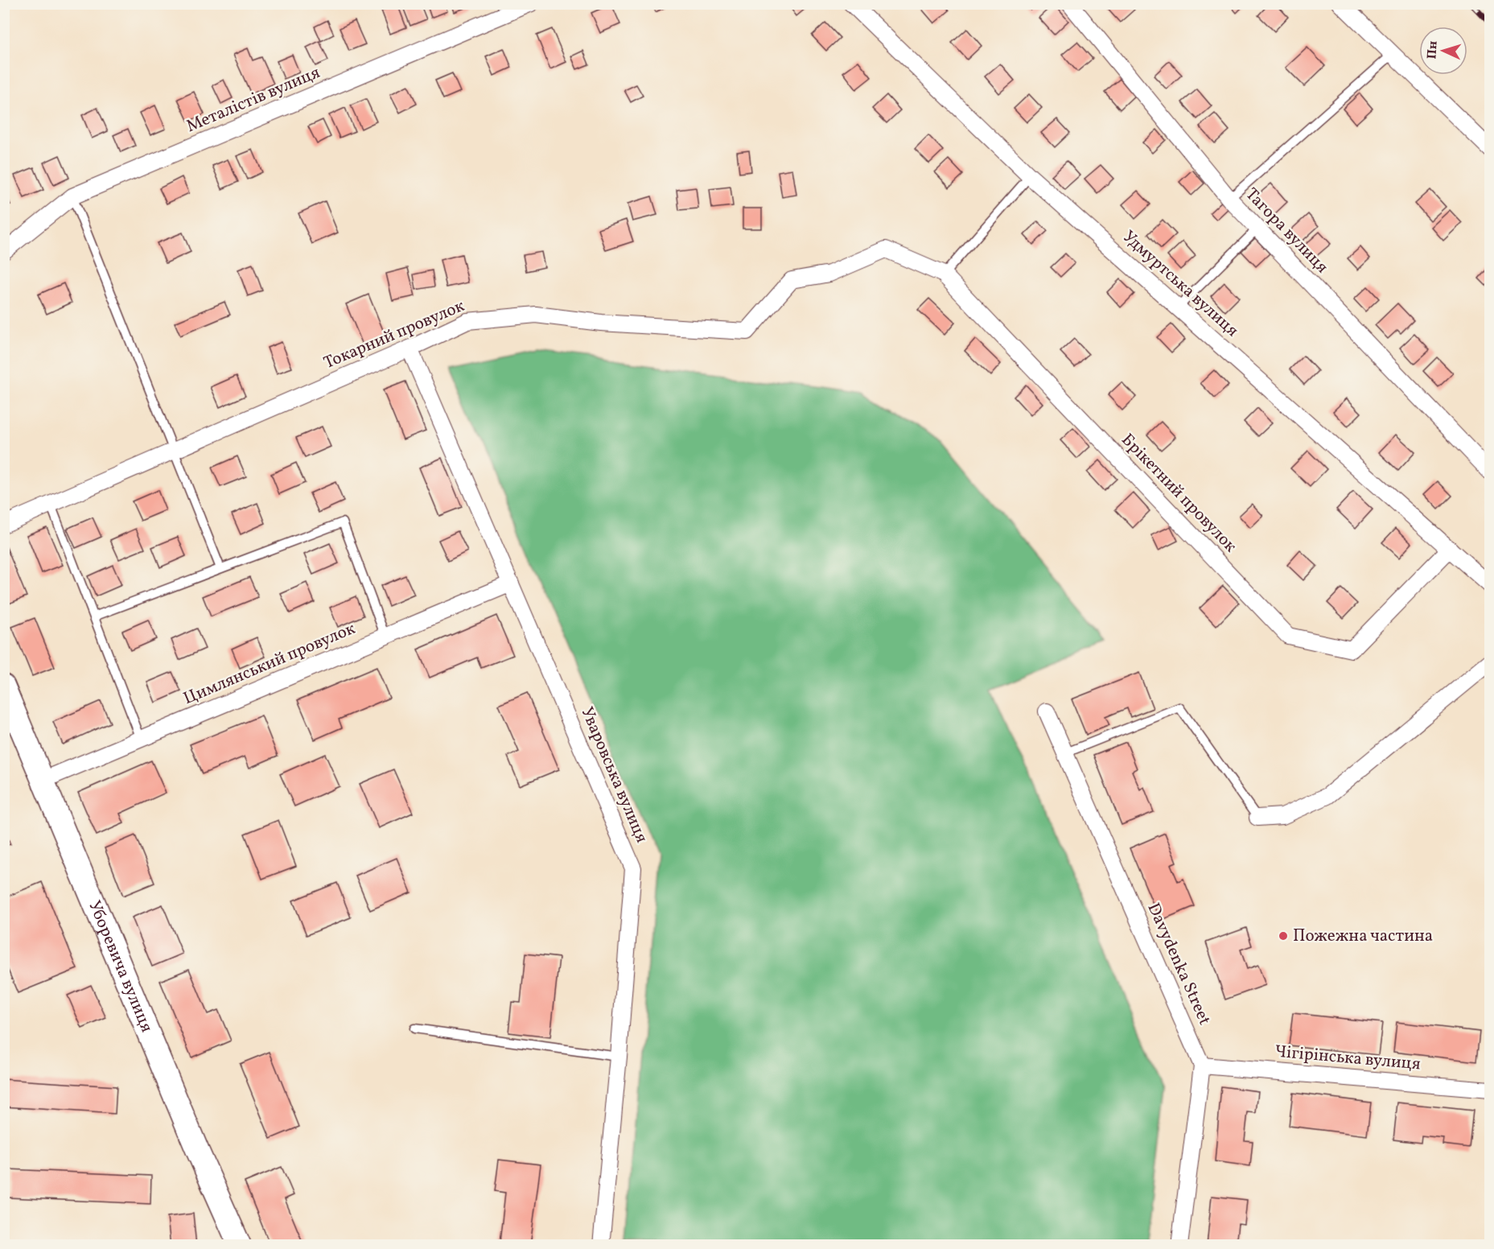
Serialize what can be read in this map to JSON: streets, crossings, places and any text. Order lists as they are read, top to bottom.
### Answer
{
  "streets": {
    "street": [
      "Металістів вулиця",
      "Тагора вулиця",
      "Удмуртська вулиця",
      "Токарний провулок",
      "Брiкетний провулок",
      "Цимлянський провулок",
      "Уваровська вулиця",
      "Davydenka Street",
      "Уборевича вулиця",
      "Чiгiрiнська вулиця"
    ]
  },
  "crossings": [
    ["Удмуртська вулиця", "Брiкетний провулок"],
    ["Токарний провулок", "Брiкетний провулок"],
    ["Токарний провулок", "Уваровська вулиця"],
    ["Цимлянський провулок", "Уваровська вулиця"],
    ["Цимлянський провулок", "Уборевича вулиця"],
    ["Davydenka Street", "Чiгiрiнська вулиця"]
  ],
  "places": ["Пожежна частина"],
  "north": "left"
}
